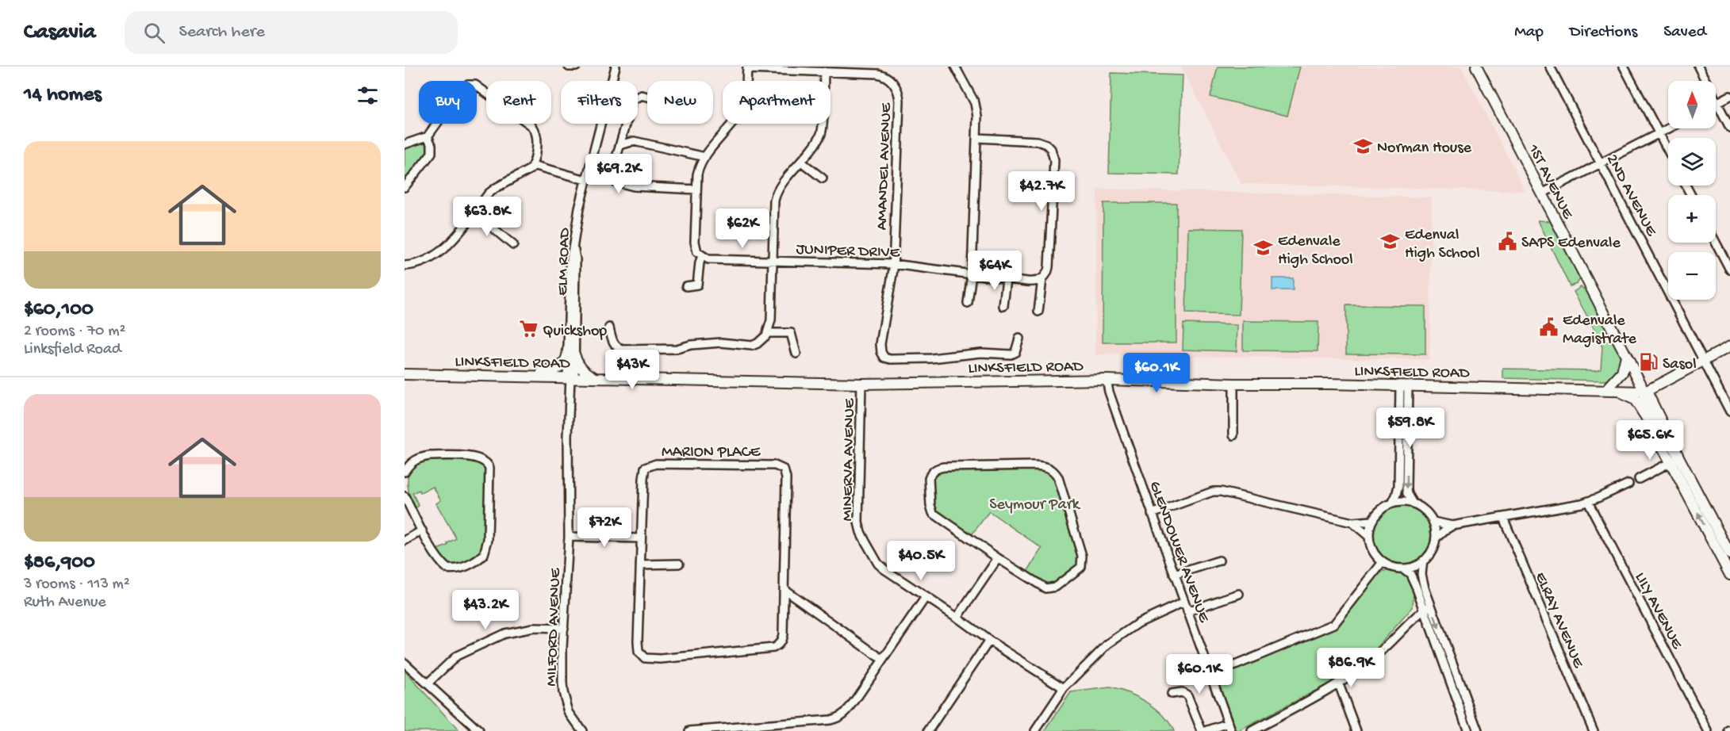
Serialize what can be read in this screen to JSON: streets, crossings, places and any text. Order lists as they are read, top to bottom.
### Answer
{
  "streets": {
    "main road": ["1ST AVENUE", "LINKSFIELD ROAD"],
    "street": [
      "AMANDEL AVENUE",
      "2ND AVENUE",
      "JUNIPER DRIVE",
      "ELM ROAD",
      "MARION PLACE",
      "MINERVA AVENUE",
      "GLENDOWER AVENUE",
      "LILY AVENUE",
      "ELRAY AVENUE",
      "MILFORD AVENUE"
    ]
  },
  "crossings": [
    ["AMANDEL AVENUE", "JUNIPER DRIVE"],
    ["1ST AVENUE", "LINKSFIELD ROAD"],
    ["ELM ROAD", "LINKSFIELD ROAD"],
    ["ELM ROAD", "MILFORD AVENUE"],
    ["LINKSFIELD ROAD", "MINERVA AVENUE"],
    ["LINKSFIELD ROAD", "GLENDOWER AVENUE"],
    ["LINKSFIELD ROAD", "MILFORD AVENUE"]
  ],
  "parks": ["Seymour Park"],
  "places": {
    "school or university": ["Norman House", "Edenval High School", "Edenvale High School"],
    "public building": ["SAPS Edenvale", "Edenvale Magistrate"],
    "supermarket": ["Quickshop"],
    "fuel station": ["Sasol"]
  },
  "north": "top",
  "page": {
    "header": "Casavia",
    "search": "Search here",
    "nav": ["Map", "Directions", "Saved"],
    "heading": "14 homes",
    "map_buttons": ["+", "−"],
    "chip": [
      "Buy",
      "Rent",
      "Filters",
      "New",
      "Apartment"
    ],
    "list": [
      {
        "name": "$60,100",
        "note": "2 rooms · 70 m² · Linksfield Road"
      },
      {
        "name": "$86,900",
        "note": "3 rooms · 113 m² · Ruth Avenue"
      }
    ],
    "price": [
      "$69.2K",
      "$42.7K",
      "$63.8K",
      "$62K",
      "$64K",
      "$43K",
      "$60.1K",
      "$59.8K",
      "$65.6K",
      "$72K",
      "$40.5K",
      "$43.2K",
      "$86.9K",
      "$60.1K"
    ]
  }
}
